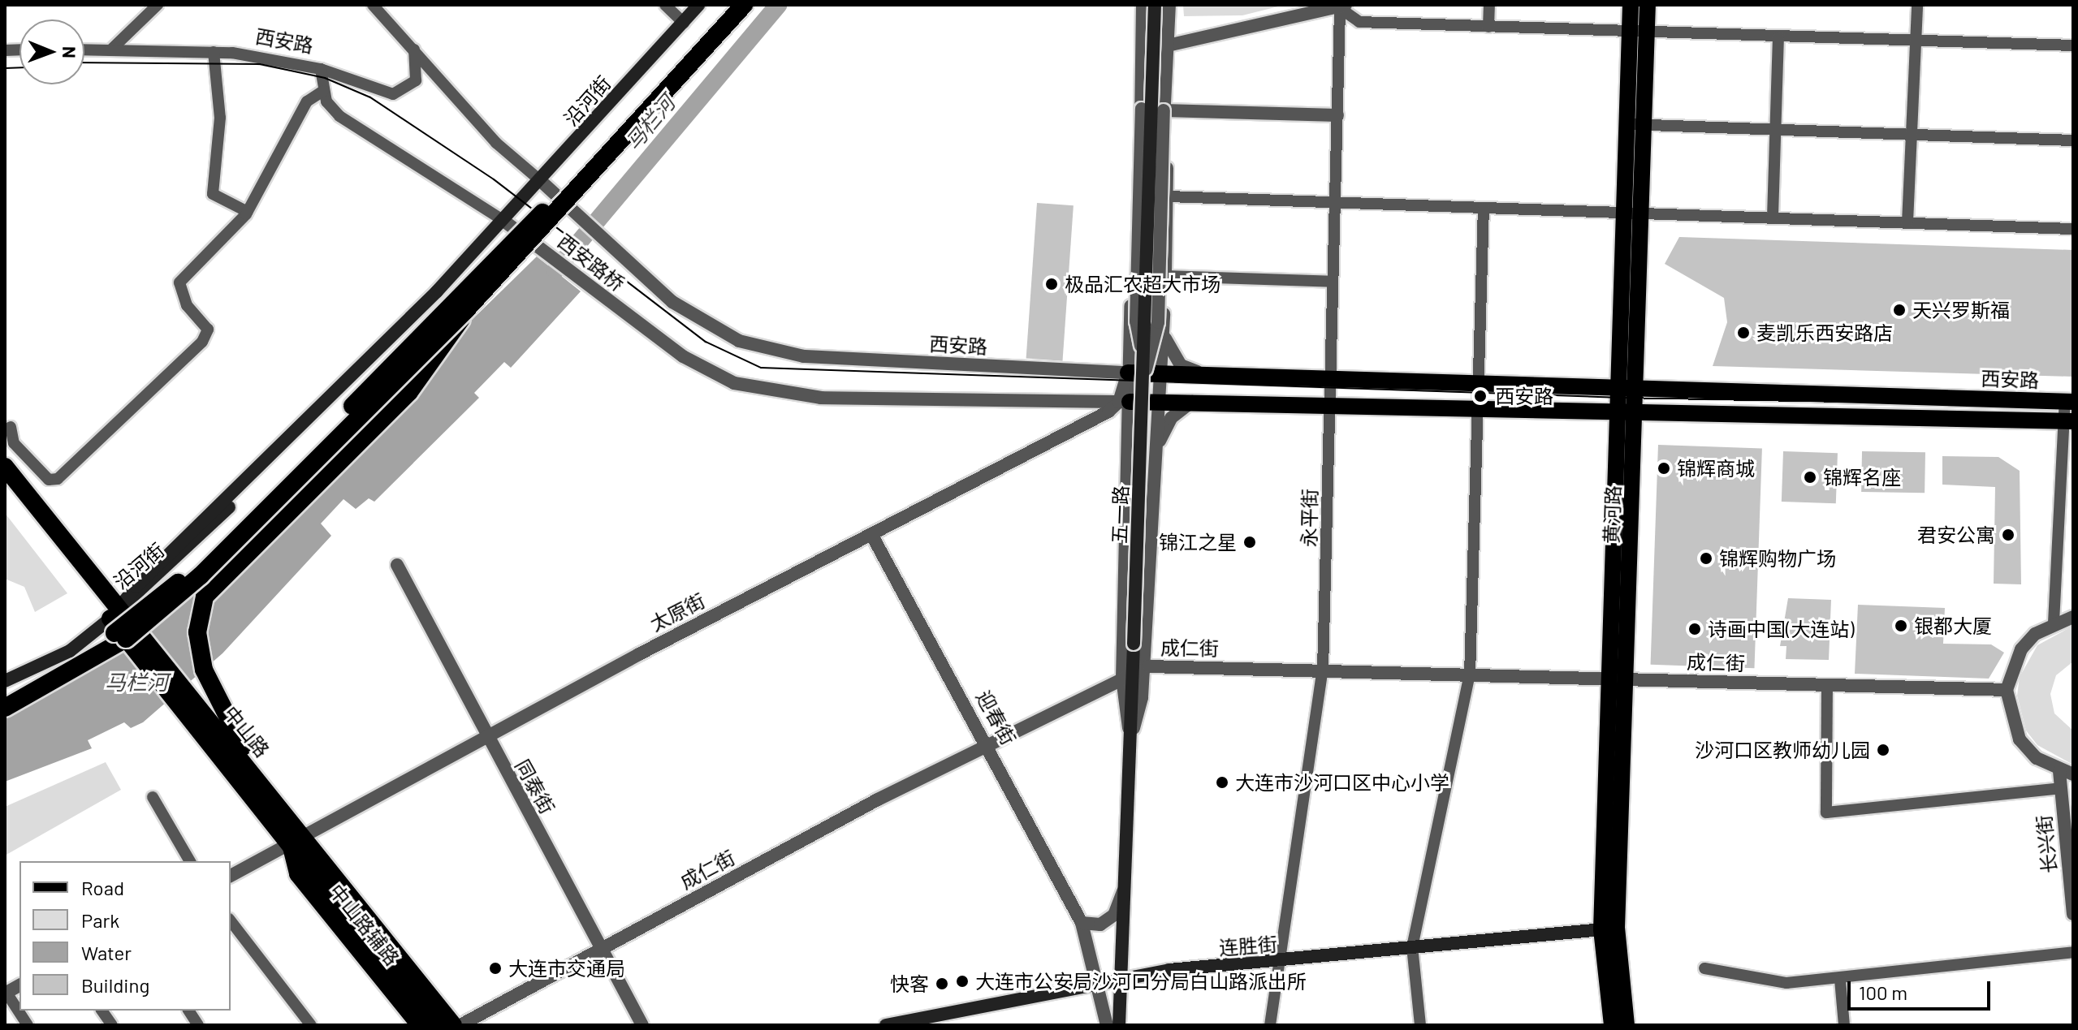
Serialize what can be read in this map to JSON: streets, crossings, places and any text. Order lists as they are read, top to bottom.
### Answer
{
  "streets": {
    "highway": ["中山路"],
    "main road": [
      "西安路",
      "沿河街",
      "五一路",
      "黄河路",
      "中山路辅路",
      "连胜街"
    ],
    "street": [
      "西安路桥",
      "永平街",
      "太原街",
      "成仁街",
      "迎春街",
      "同泰街",
      "长兴街"
    ]
  },
  "crossings": [
    ["西安路", "沿河街"],
    ["西安路", "西安路桥"],
    ["西安路", "黄河路"],
    ["西安路", "永平街"],
    ["西安路", "太原街"],
    ["沿河街", "西安路桥"],
    ["沿河街", "中山路"],
    ["西安路桥", "太原街"],
    ["五一路", "成仁街"],
    ["五一路", "连胜街"],
    ["黄河路", "成仁街"],
    ["黄河路", "连胜街"],
    ["永平街", "成仁街"],
    ["永平街", "连胜街"],
    ["太原街", "迎春街"],
    ["太原街", "中山路"],
    ["太原街", "同泰街"],
    ["太原街", "中山路辅路"],
    ["成仁街", "迎春街"],
    ["成仁街", "同泰街"],
    ["迎春街", "连胜街"],
    ["中山路", "中山路辅路"]
  ],
  "water": ["马栏河"],
  "places": [
    "极品汇农超大市场",
    "天兴罗斯福",
    "麦凯乐西安路店",
    "西安路",
    "锦辉商城",
    "锦辉名座",
    "君安公寓",
    "锦江之星",
    "锦辉购物广场",
    "银都大厦",
    "诗画中国(大连站)",
    "沙河口区教师幼儿园",
    "大连市沙河口区中心小学",
    "大连市交通局",
    "大连市公安局沙河口分局白山路派出所",
    "快客"
  ],
  "legend": [
    "Road",
    "Park",
    "Water",
    "Building"
  ],
  "scale_bar": "100 m",
  "north": "right"
}
